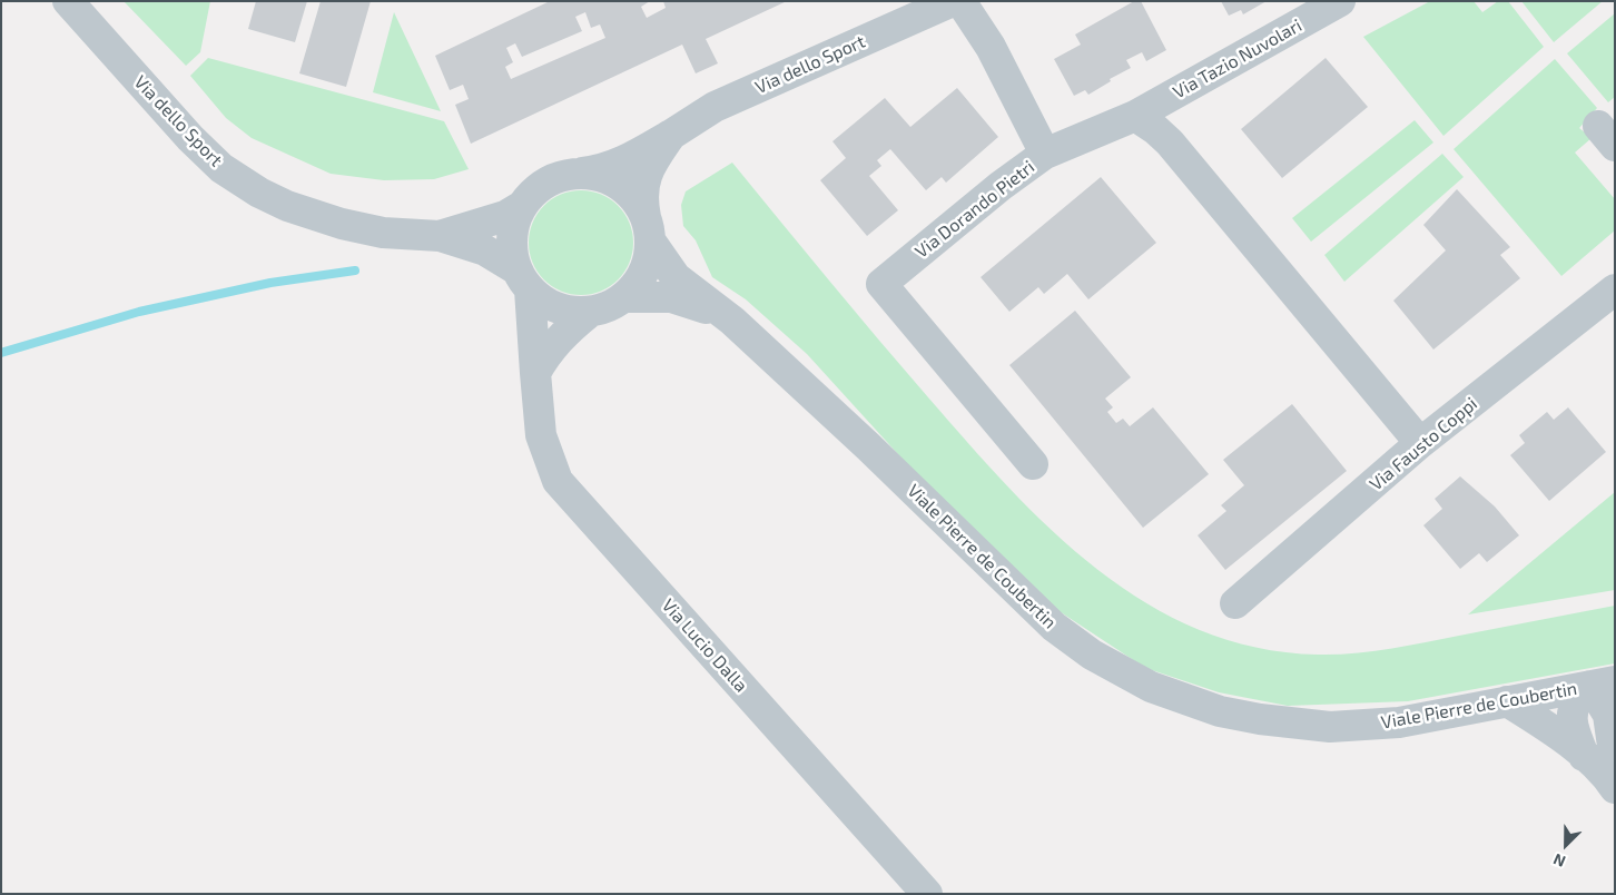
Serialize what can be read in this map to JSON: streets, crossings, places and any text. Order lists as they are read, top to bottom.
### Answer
{
  "streets": {
    "street": [
      "Via Tazio Nuvolari",
      "Via dello Sport",
      "Via Dorando Pietri",
      "Via Fausto Coppi",
      "Viale Pierre de Coubertin",
      "Via Lucio Dalla"
    ]
  },
  "crossings": [
    ["Via Tazio Nuvolari", "Via Dorando Pietri"],
    ["Via dello Sport", "Viale Pierre de Coubertin"],
    ["Via dello Sport", "Via Lucio Dalla"],
    ["Viale Pierre de Coubertin", "Via Lucio Dalla"]
  ],
  "north": "bottom left"
}
